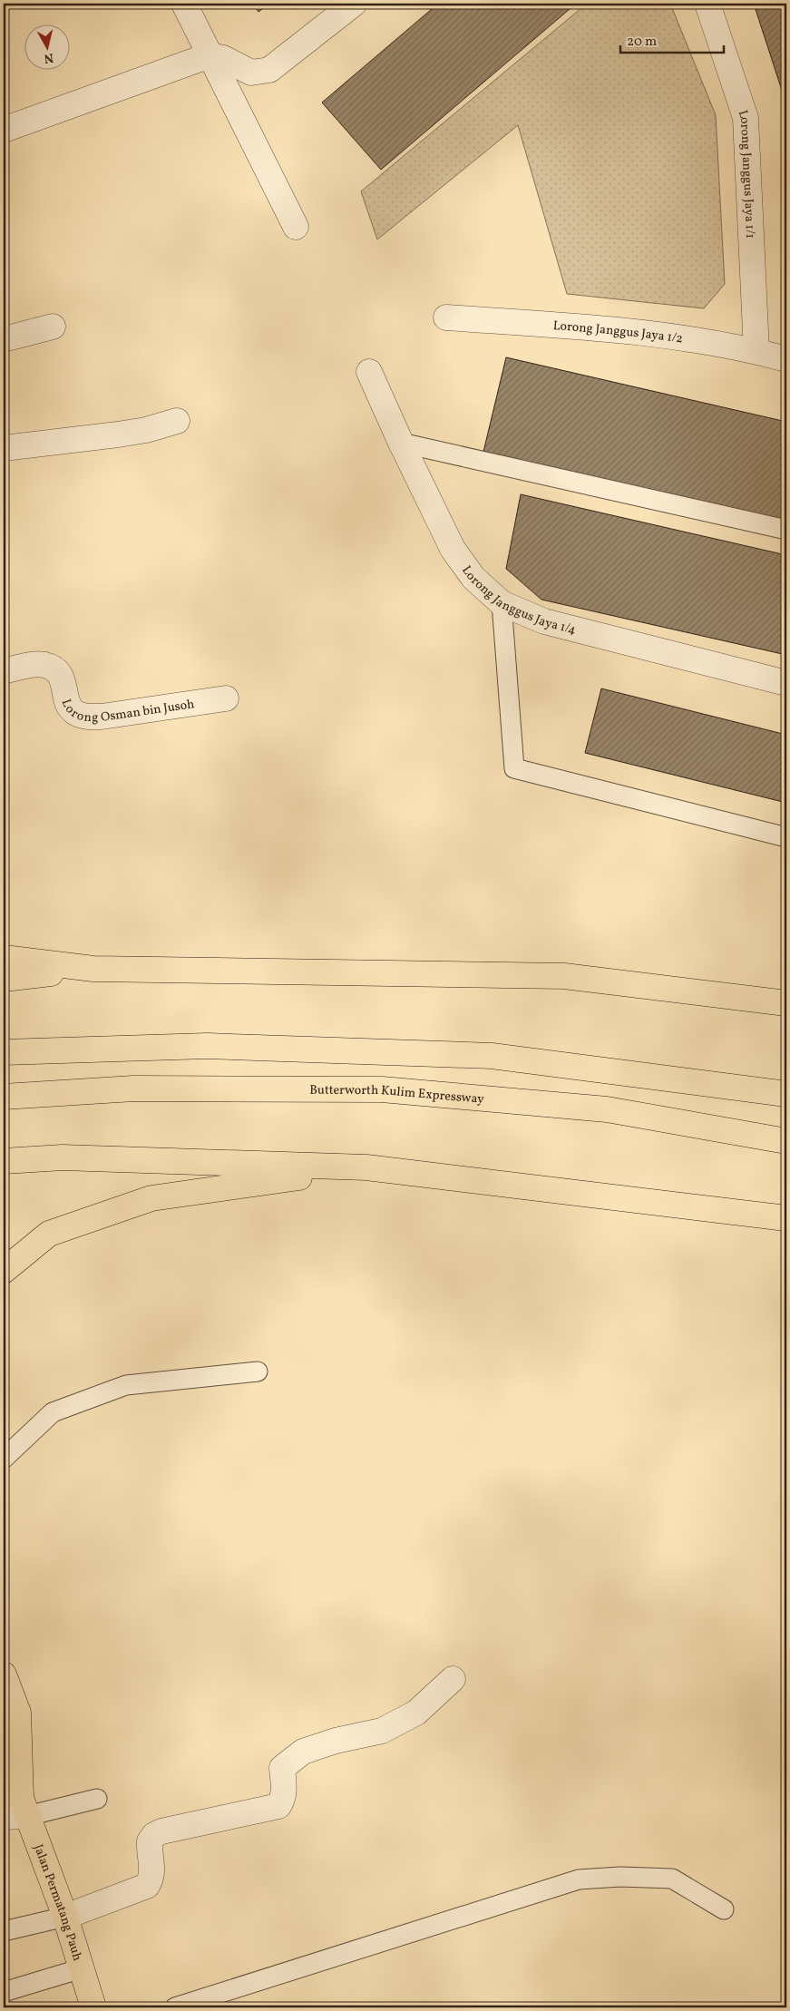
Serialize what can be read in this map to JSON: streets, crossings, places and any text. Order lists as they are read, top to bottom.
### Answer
{
  "streets": {
    "main road": ["Butterworth Kulim Expressway", "Jalan Permatang Pauh"],
    "street": [
      "Lorong Janggus Jaya 1/1",
      "Lorong Janggus Jaya 1/2",
      "Lorong Janggus Jaya 1/4",
      "Lorong Osman bin Jusoh"
    ]
  },
  "crossings": [
    ["Lorong Janggus Jaya 1/1", "Lorong Janggus Jaya 1/2"]
  ],
  "scale_bar": "20 m",
  "north": "bottom"
}
